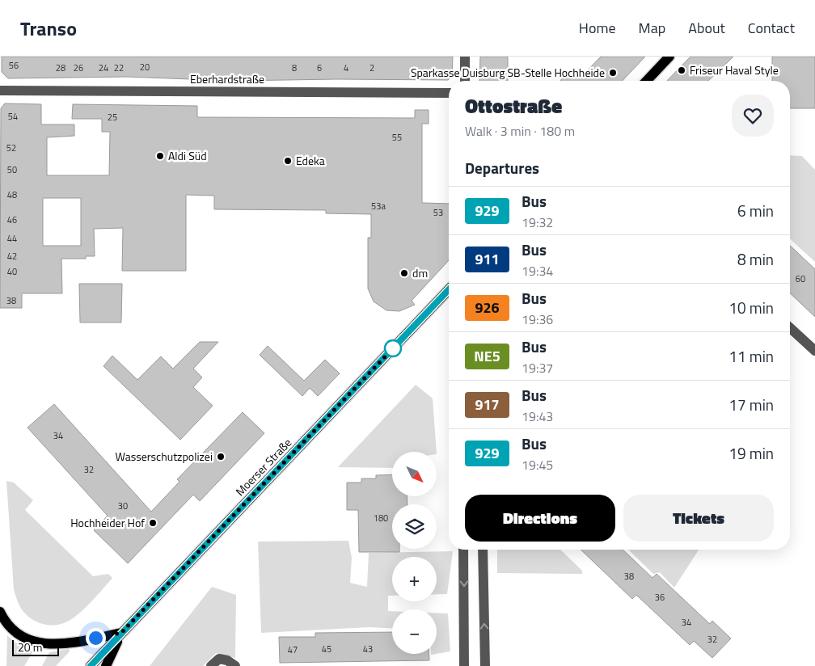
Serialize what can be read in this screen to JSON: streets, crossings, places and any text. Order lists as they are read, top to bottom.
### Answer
{
  "streets": {
    "main road": ["Moerser Straße"],
    "street": ["Eberhardstraße"]
  },
  "places": [
    "Friseur Haval Style",
    "Sparkasse Duisburg SB-Stelle Hochheide",
    "Aldi Süd",
    "Edeka",
    "dm",
    "Wasserschutzpolizei",
    "Hochheider Hof"
  ],
  "lines": ["bus line 929"],
  "house_numbers": [
    "56",
    "20",
    "28",
    "26",
    "24",
    "22",
    "8",
    "6",
    "4",
    "2",
    "54",
    "25",
    "55",
    "52",
    "50",
    "48",
    "53a",
    "53",
    "46",
    "44",
    "42",
    "40",
    "60",
    "38",
    "34",
    "32",
    "30",
    "180",
    "38",
    "36",
    "34",
    "32",
    "45",
    "43",
    "47"
  ],
  "scale_bar": "20 m",
  "north": "bottom right",
  "page": {
    "header": "Transo",
    "nav": [
      "Home",
      "Map",
      "About",
      "Contact"
    ],
    "heading": [
      ["Ottostraße", "Walk · 3 min · 180 m"],
      "Departures"
    ],
    "list": [
      {
        "mark": "929",
        "name": "Bus",
        "note": "19:32",
        "value": "6 min"
      },
      {
        "mark": "911",
        "name": "Bus",
        "note": "19:34",
        "value": "8 min"
      },
      {
        "mark": "926",
        "name": "Bus",
        "note": "19:36",
        "value": "10 min"
      },
      {
        "mark": "NE5",
        "name": "Bus",
        "note": "19:37",
        "value": "11 min"
      },
      {
        "mark": "917",
        "name": "Bus",
        "note": "19:43",
        "value": "17 min"
      },
      {
        "mark": "929",
        "name": "Bus",
        "note": "19:45",
        "value": "19 min"
      }
    ],
    "map_buttons": ["+", "−"],
    "buttons": ["Directions", "Tickets"],
    "scale": "20 m"
  }
}
